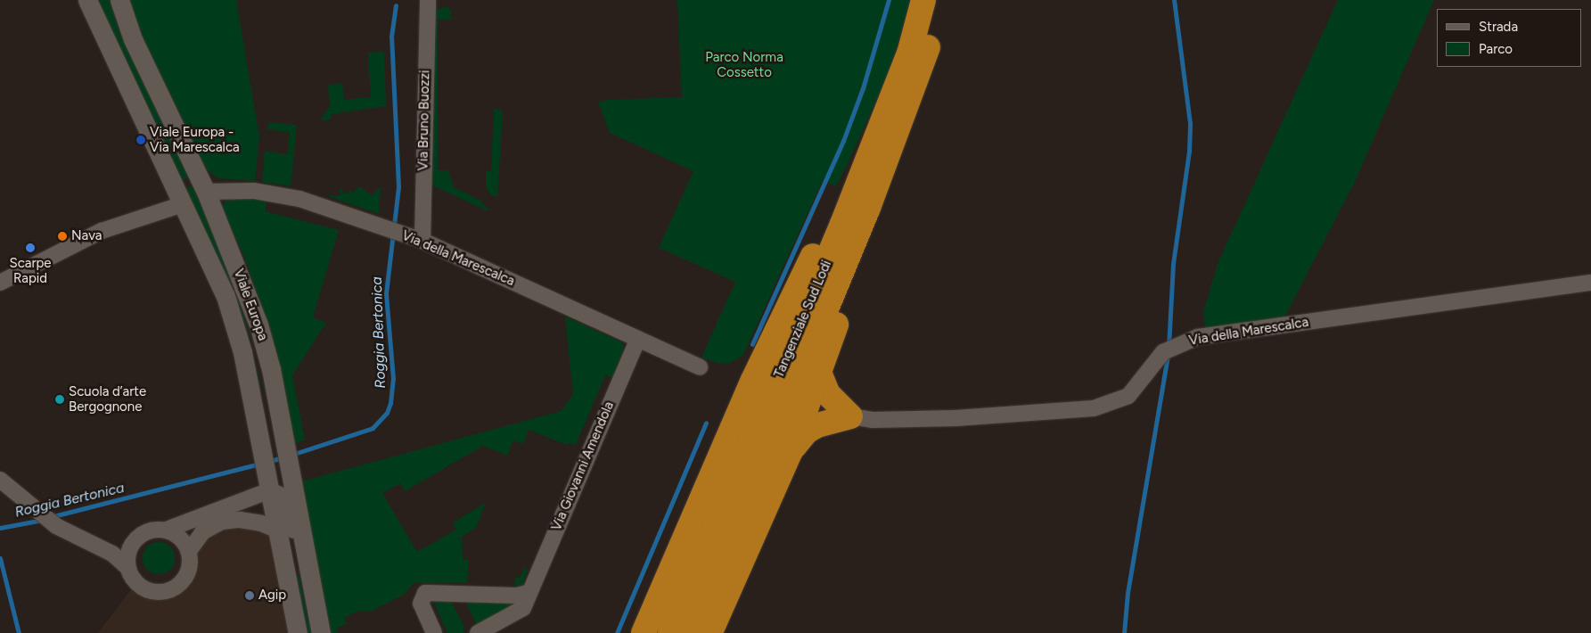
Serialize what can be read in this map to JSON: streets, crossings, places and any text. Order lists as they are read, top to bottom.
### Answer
{
  "streets": {
    "highway": ["Tangenziale Sud Lodi"],
    "street": [
      "Via Bruno Buozzi",
      "Via della Marescalca",
      "Viale Europa",
      "Via Giovanni Amendola"
    ]
  },
  "crossings": [
    ["Via Bruno Buozzi", "Via della Marescalca"],
    ["Via della Marescalca", "Viale Europa"],
    ["Via della Marescalca", "Via Giovanni Amendola"]
  ],
  "water": ["Roggia Bertonica"],
  "parks": ["Parco Norma Cossetto"],
  "places": [
    "Viale Europa - Via Marescalca",
    "Nava",
    "Scarpe Rapid",
    "Scuola d’arte Bergognone",
    "Agip"
  ],
  "legend": ["Strada", "Parco"]
}
